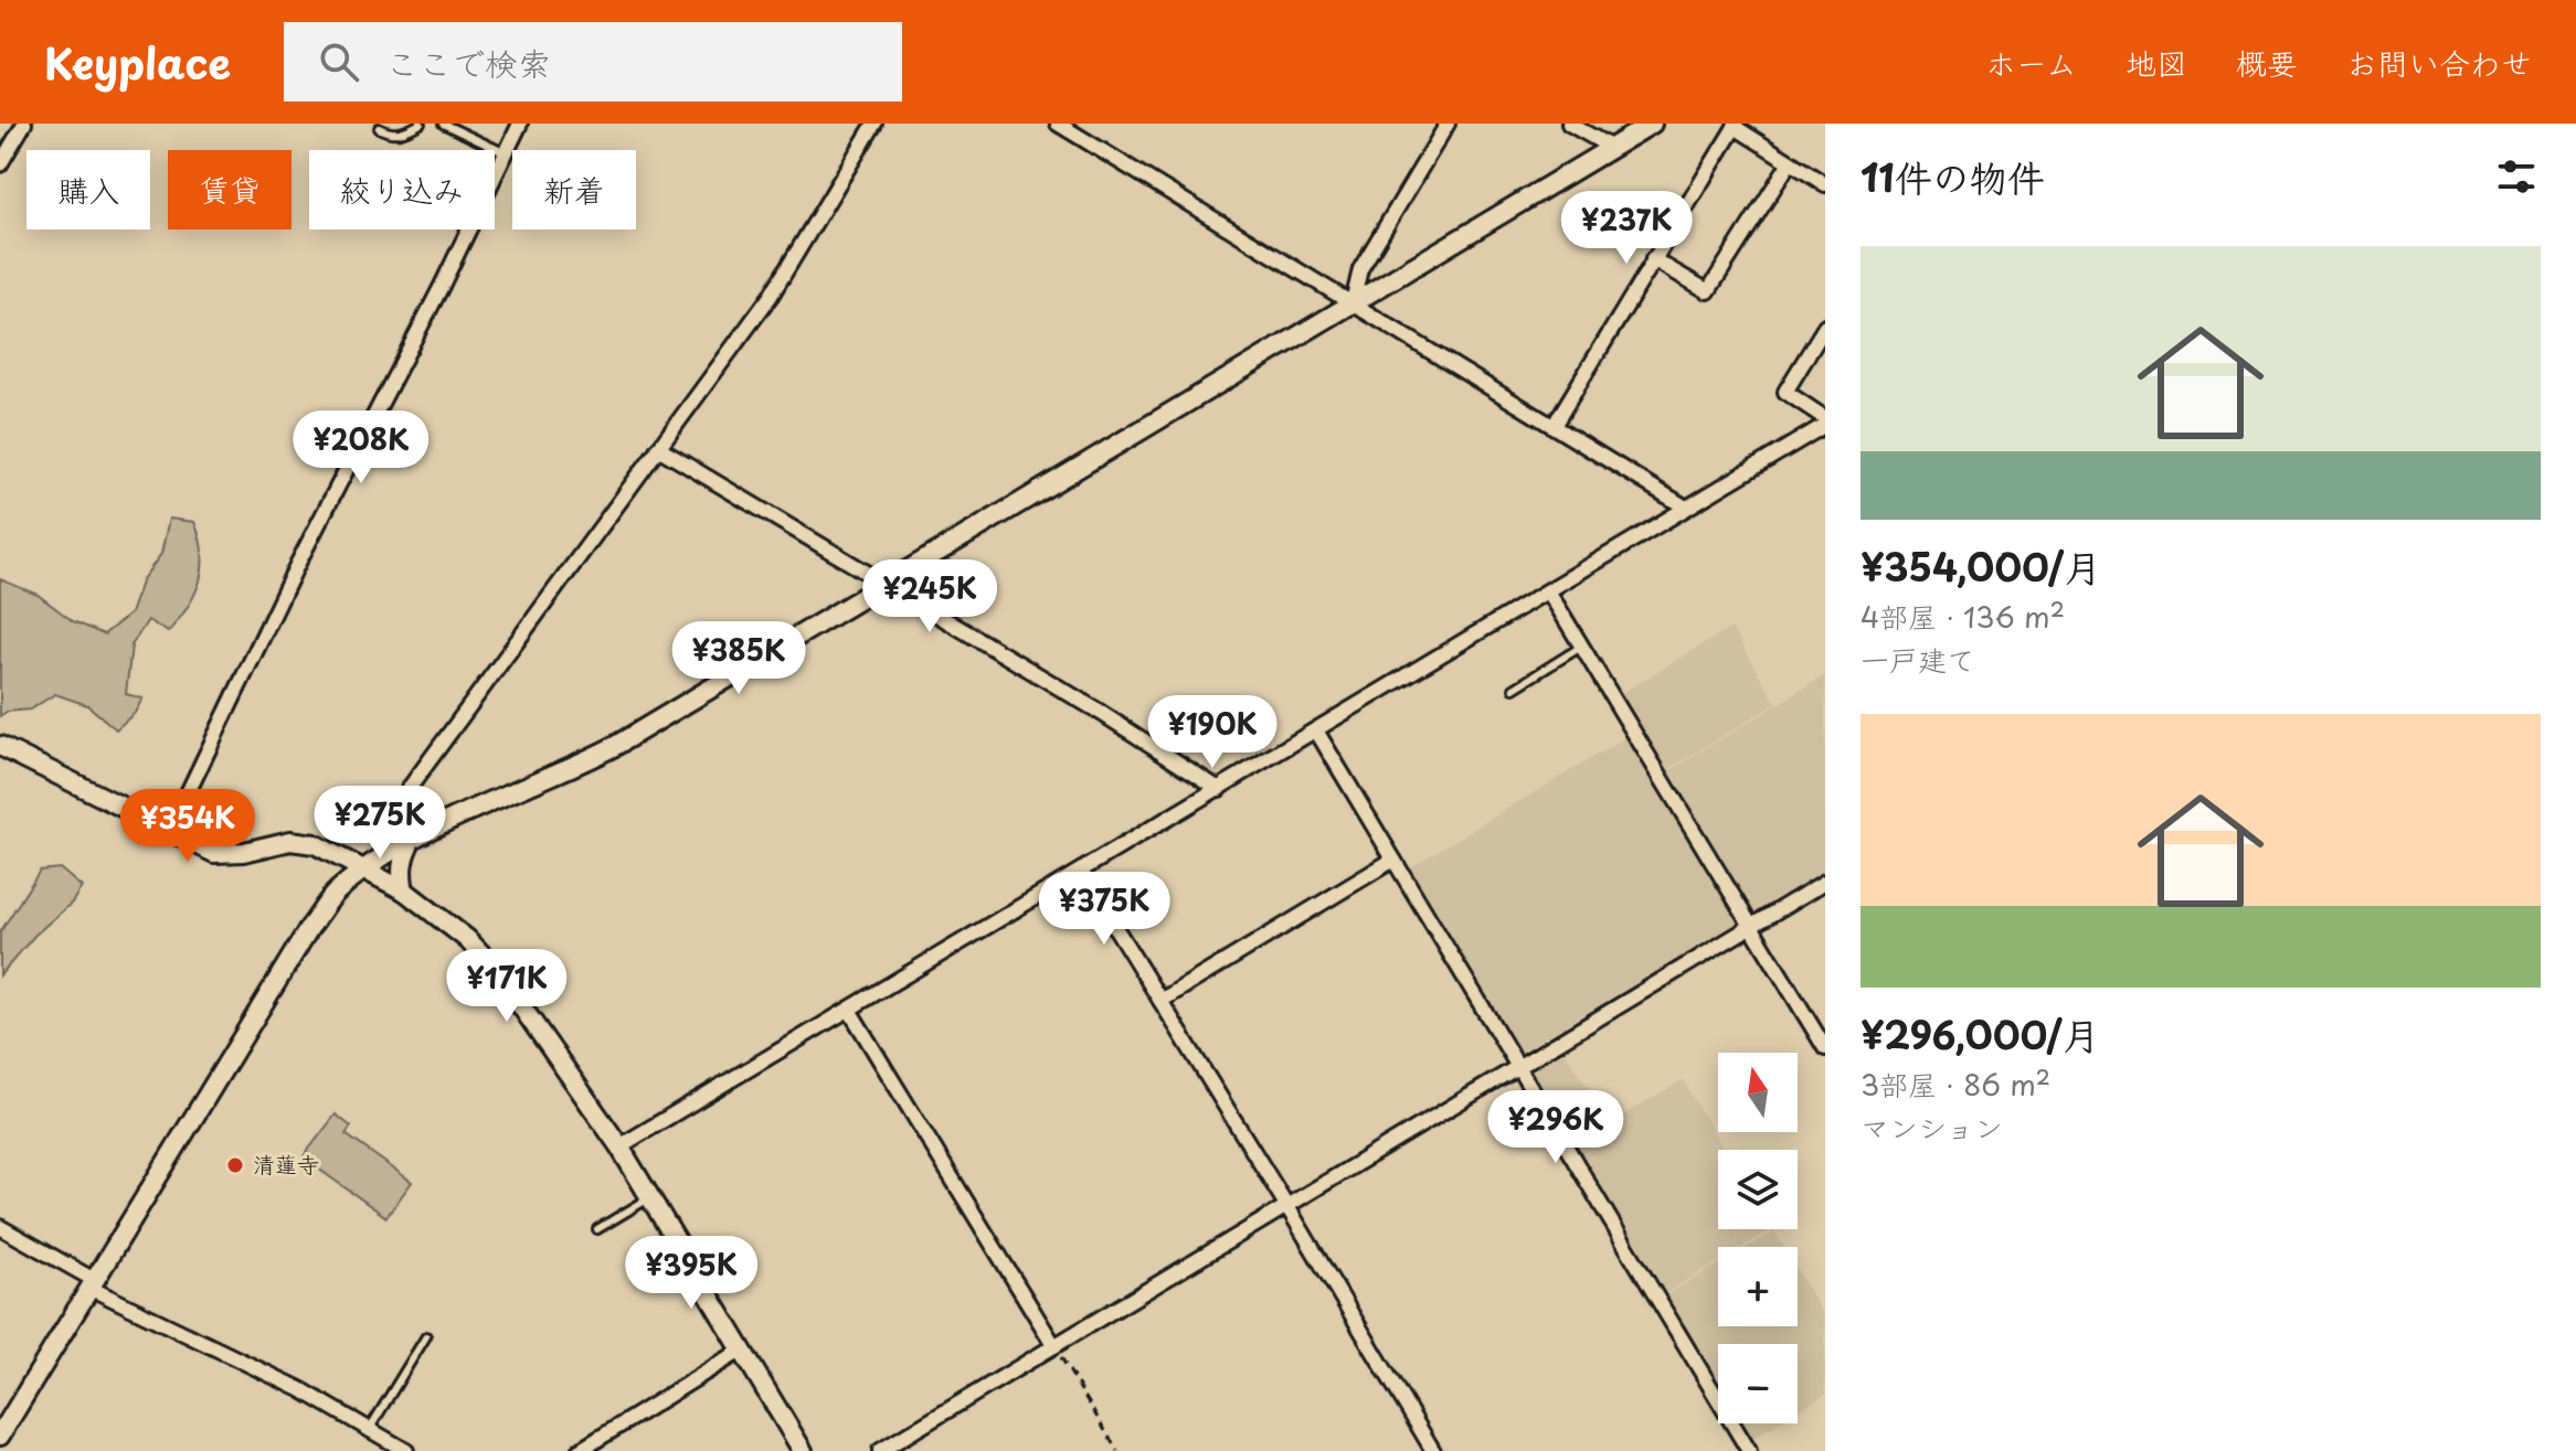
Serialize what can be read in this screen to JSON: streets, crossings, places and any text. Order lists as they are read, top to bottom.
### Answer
{
  "places": ["清蓮寺"],
  "north": "top",
  "page": {
    "header": "Keyplace",
    "search": "ここで検索",
    "nav": [
      "ホーム",
      "地図",
      "概要",
      "お問い合わせ"
    ],
    "heading": "11件の物件",
    "chip": [
      "購入",
      "賃貸",
      "絞り込み",
      "新着"
    ],
    "price": [
      "¥237K",
      "¥208K",
      "¥245K",
      "¥385K",
      "¥190K",
      "¥275K",
      "¥354K",
      "¥375K",
      "¥171K",
      "¥296K",
      "¥395K"
    ],
    "list": [
      {
        "name": "¥354,000/月",
        "note": "4部屋 · 136 m² · 一戸建て"
      },
      {
        "name": "¥296,000/月",
        "note": "3部屋 · 86 m² · マンション"
      }
    ],
    "map_buttons": ["+", "−"]
  }
}
